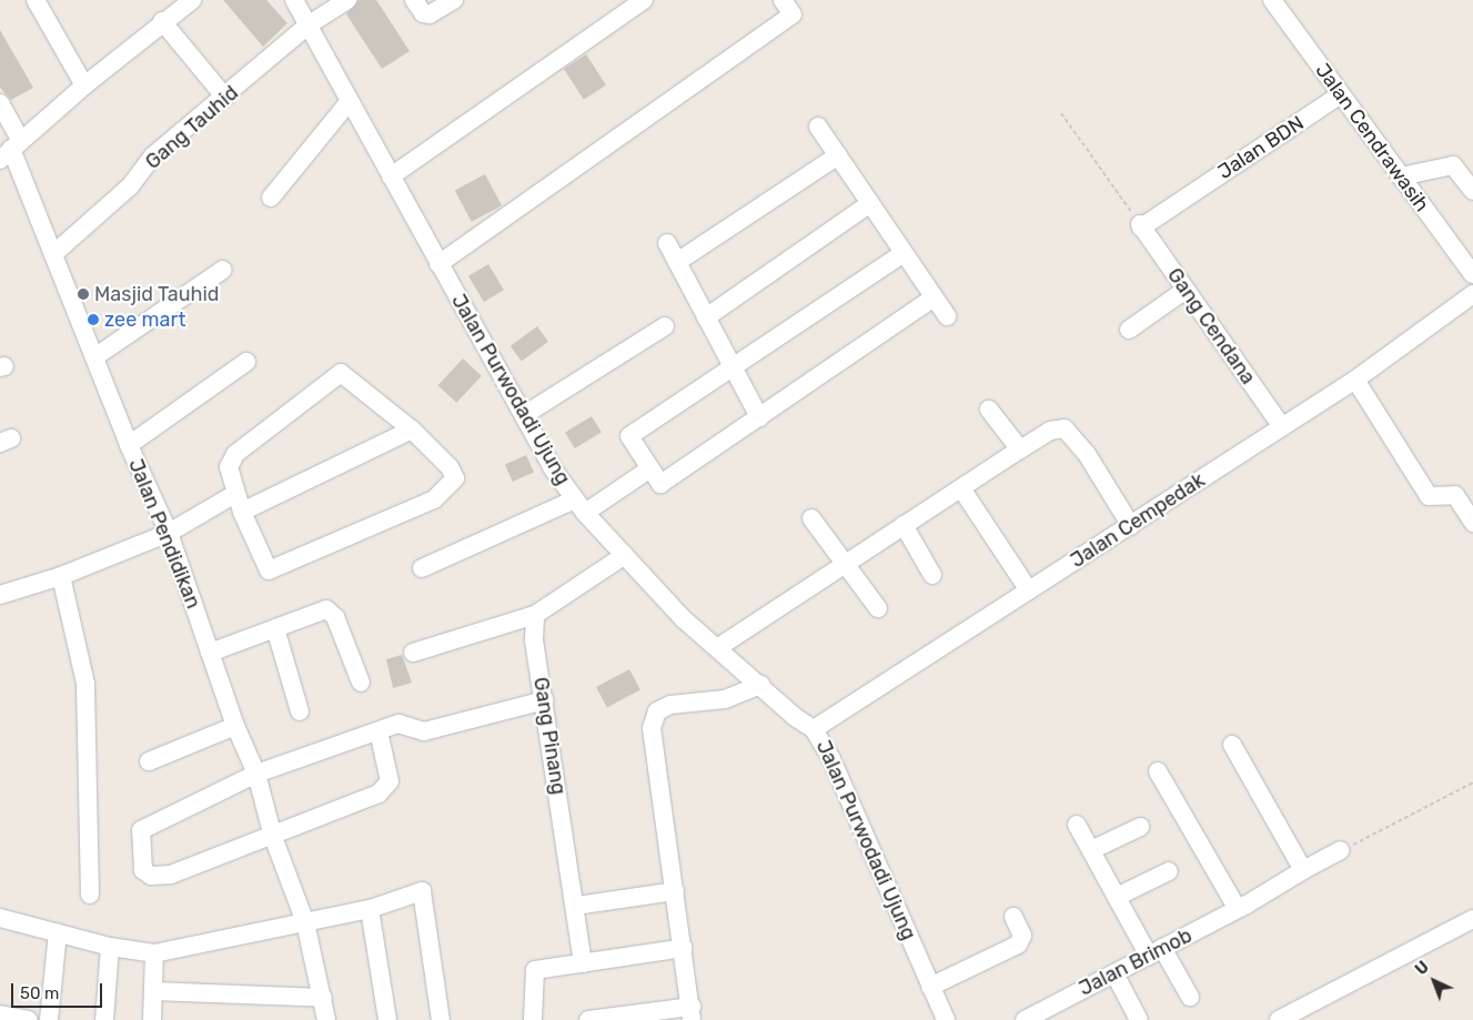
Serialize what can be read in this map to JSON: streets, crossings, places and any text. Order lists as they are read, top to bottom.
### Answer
{
  "streets": {
    "street": [
      "Gang Tauhid",
      "Jalan Cendrawasih",
      "Jalan BDN",
      "Gang Cendana",
      "Jalan Purwodadi Ujung",
      "Jalan Cempedak",
      "Jalan Pendidikan",
      "Gang Pinang",
      "Jalan Brimob"
    ]
  },
  "crossings": [
    ["Gang Tauhid", "Jalan Purwodadi Ujung"],
    ["Gang Tauhid", "Jalan Pendidikan"],
    ["Jalan Cendrawasih", "Jalan BDN"],
    ["Jalan BDN", "Gang Cendana"],
    ["Gang Cendana", "Jalan Cempedak"],
    ["Jalan Purwodadi Ujung", "Jalan Cempedak"]
  ],
  "places": ["Masjid Tauhid", "zee mart"],
  "scale_bar": "50 m",
  "north": "top left"
}
